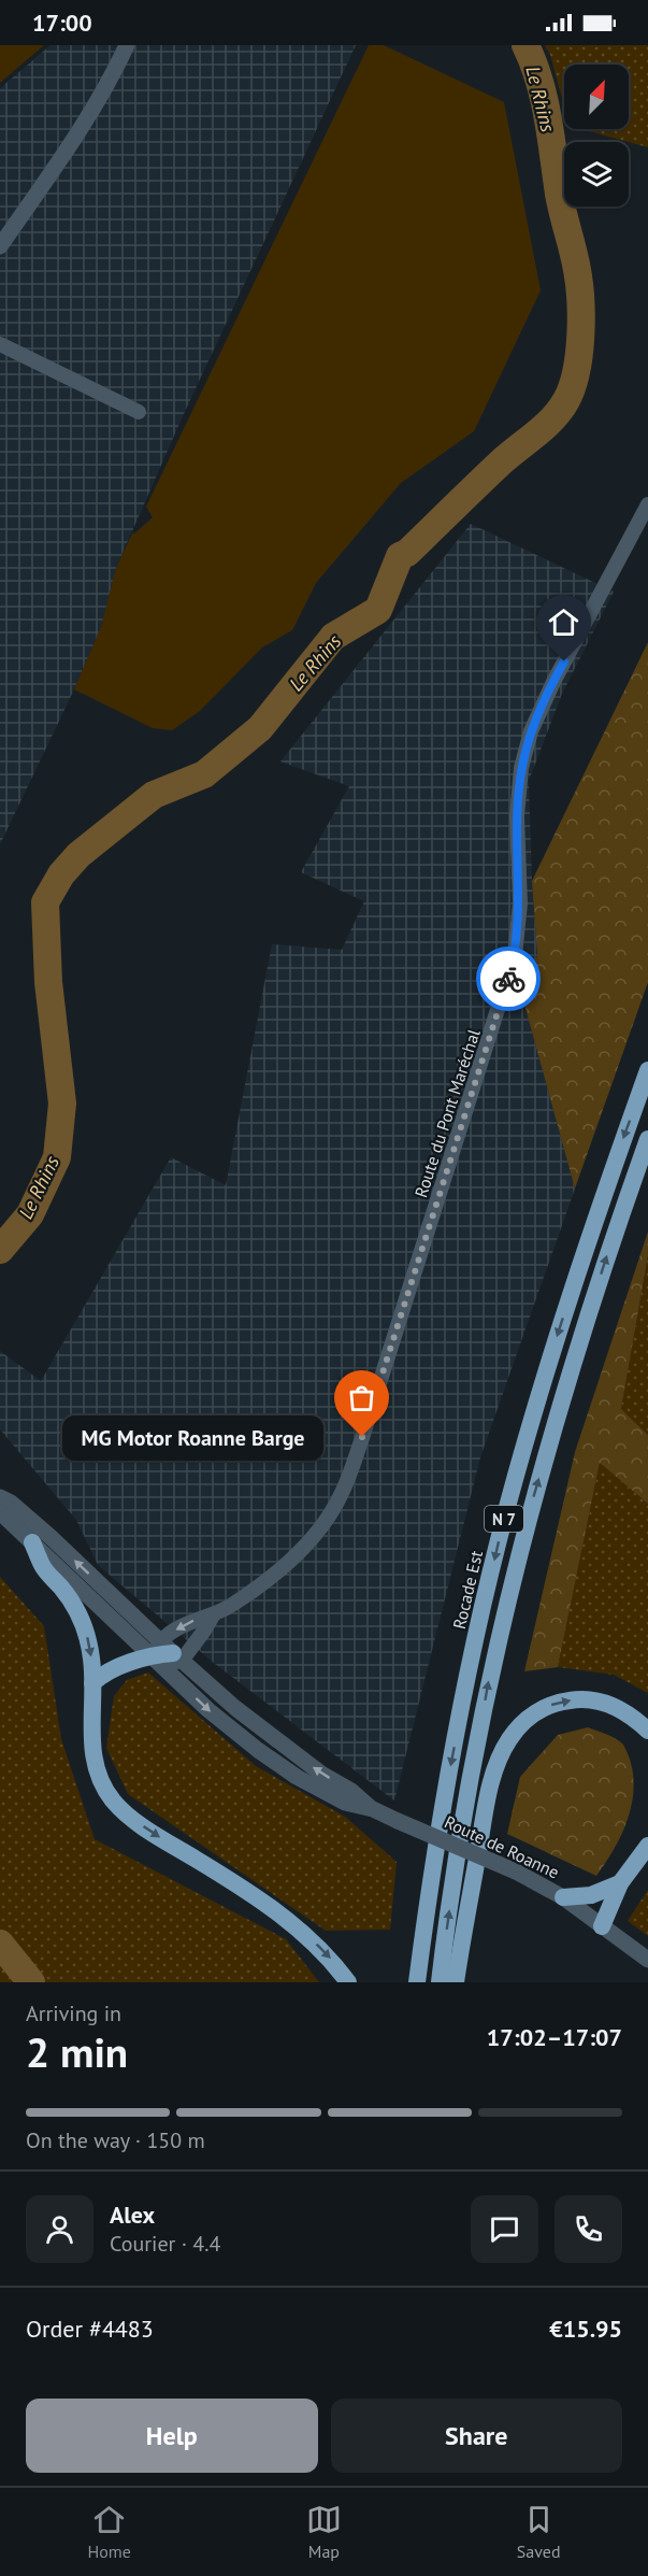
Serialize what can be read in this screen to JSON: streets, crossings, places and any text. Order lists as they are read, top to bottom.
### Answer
{
  "streets": {
    "highway": ["N 7", "Rocade Est"],
    "street": ["Route du Pont Maréchal", "Route de Roanne"]
  },
  "water": ["Le Rhins"],
  "places": ["MG Motor Roanne Barge"],
  "north": "top right",
  "page": {
    "status": "17:00",
    "bubble": "MG Motor Roanne Barge",
    "heading": ["2 min", "Arriving in", "17:02–17:07"],
    "panel": [
      "Alex",
      "Courier · 4.4",
      "Order #4483",
      "€15.95"
    ],
    "bar": "On the way · 150 m",
    "buttons": ["Help", "Share"],
    "tabs": ["Home", "Map", "Saved"]
  }
}
